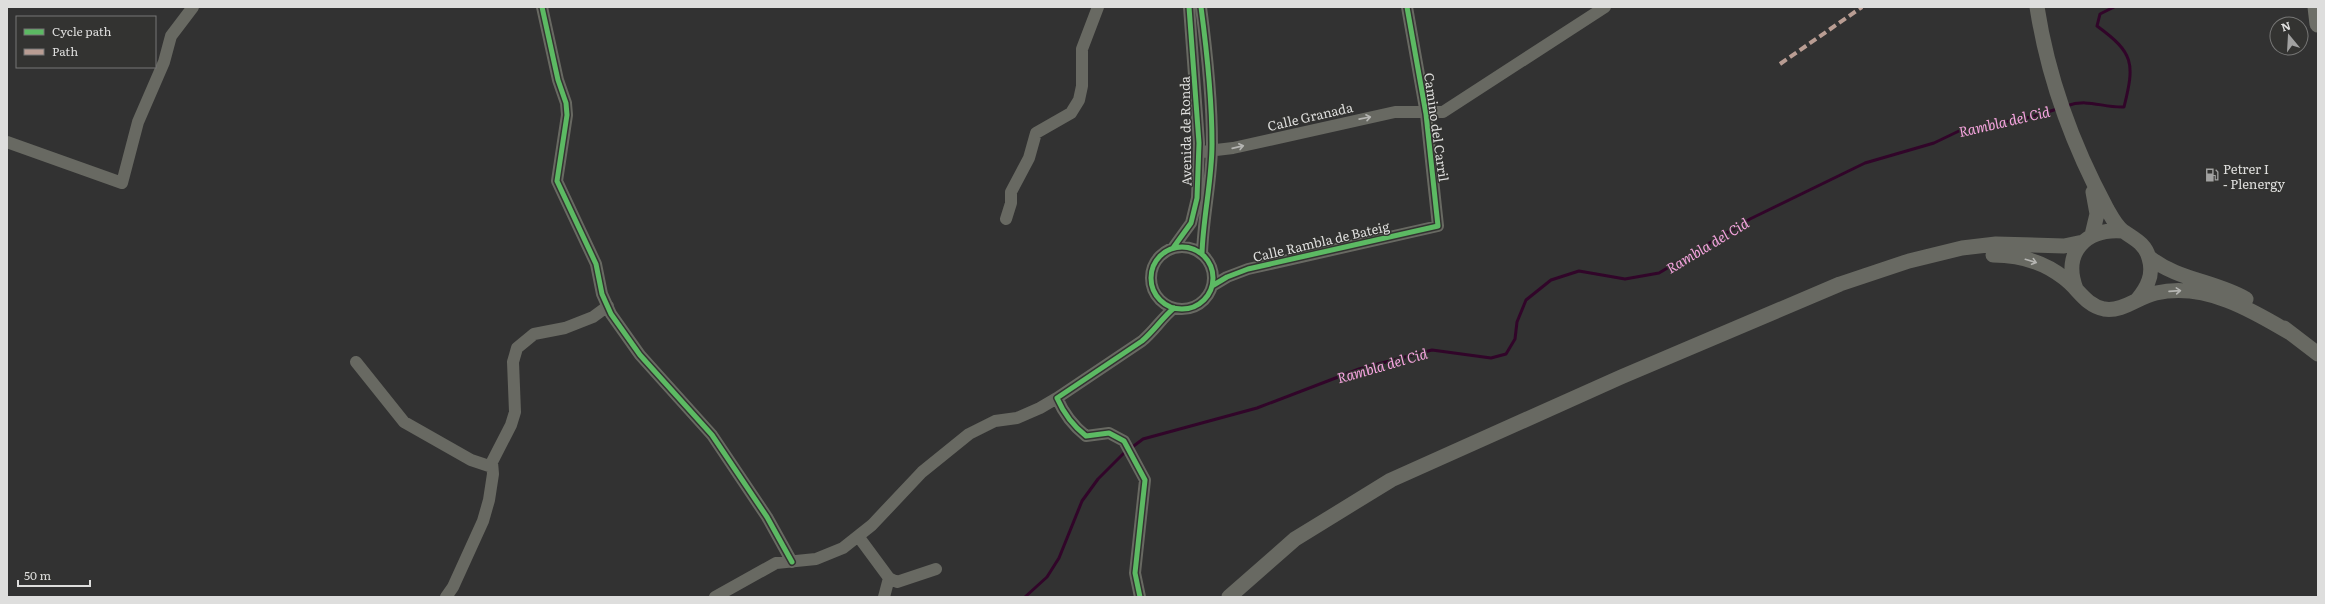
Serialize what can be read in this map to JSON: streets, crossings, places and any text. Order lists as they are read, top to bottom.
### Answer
{
  "streets": {
    "street": [
      "Calle Granada",
      "Camino del Carril",
      "Avenida de Ronda",
      "Calle Rambla de Bateig"
    ]
  },
  "crossings": [
    ["Calle Granada", "Camino del Carril"],
    ["Calle Granada", "Avenida de Ronda"],
    ["Camino del Carril", "Calle Rambla de Bateig"],
    ["Avenida de Ronda", "Calle Rambla de Bateig"]
  ],
  "one_way": ["Calle Granada"],
  "water": ["Rambla del Cid"],
  "places": {
    "fuel station": ["Petrer I - Plenergy"]
  },
  "legend": ["Cycle path", "Path"],
  "scale_bar": "50 m",
  "north": "top"
}
